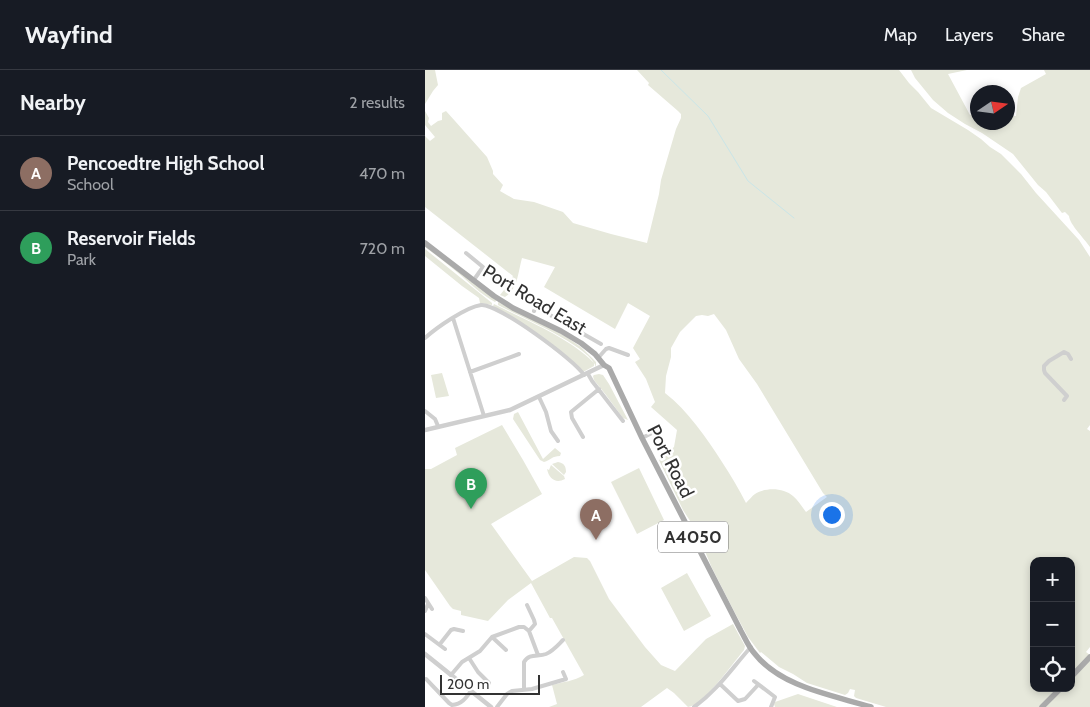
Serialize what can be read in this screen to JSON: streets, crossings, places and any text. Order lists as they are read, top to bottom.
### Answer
{
  "streets": {
    "main road": ["Port Road East", "Port Road", "A4050"]
  },
  "crossings": [
    ["Port Road East", "Port Road"]
  ],
  "scale_bar": "200 m",
  "north": "right",
  "page": {
    "header": "Wayfind",
    "nav": ["Map", "Layers", "Share"],
    "heading": ["Nearby", "2 results"],
    "list": [
      {
        "mark": "A",
        "name": "Pencoedtre High School",
        "note": "School",
        "value": "470 m"
      },
      {
        "mark": "B",
        "name": "Reservoir Fields",
        "note": "Park",
        "value": "720 m"
      }
    ],
    "pins": ["B", "A"],
    "map_buttons": ["+", "−"],
    "scale": "200 m"
  }
}
